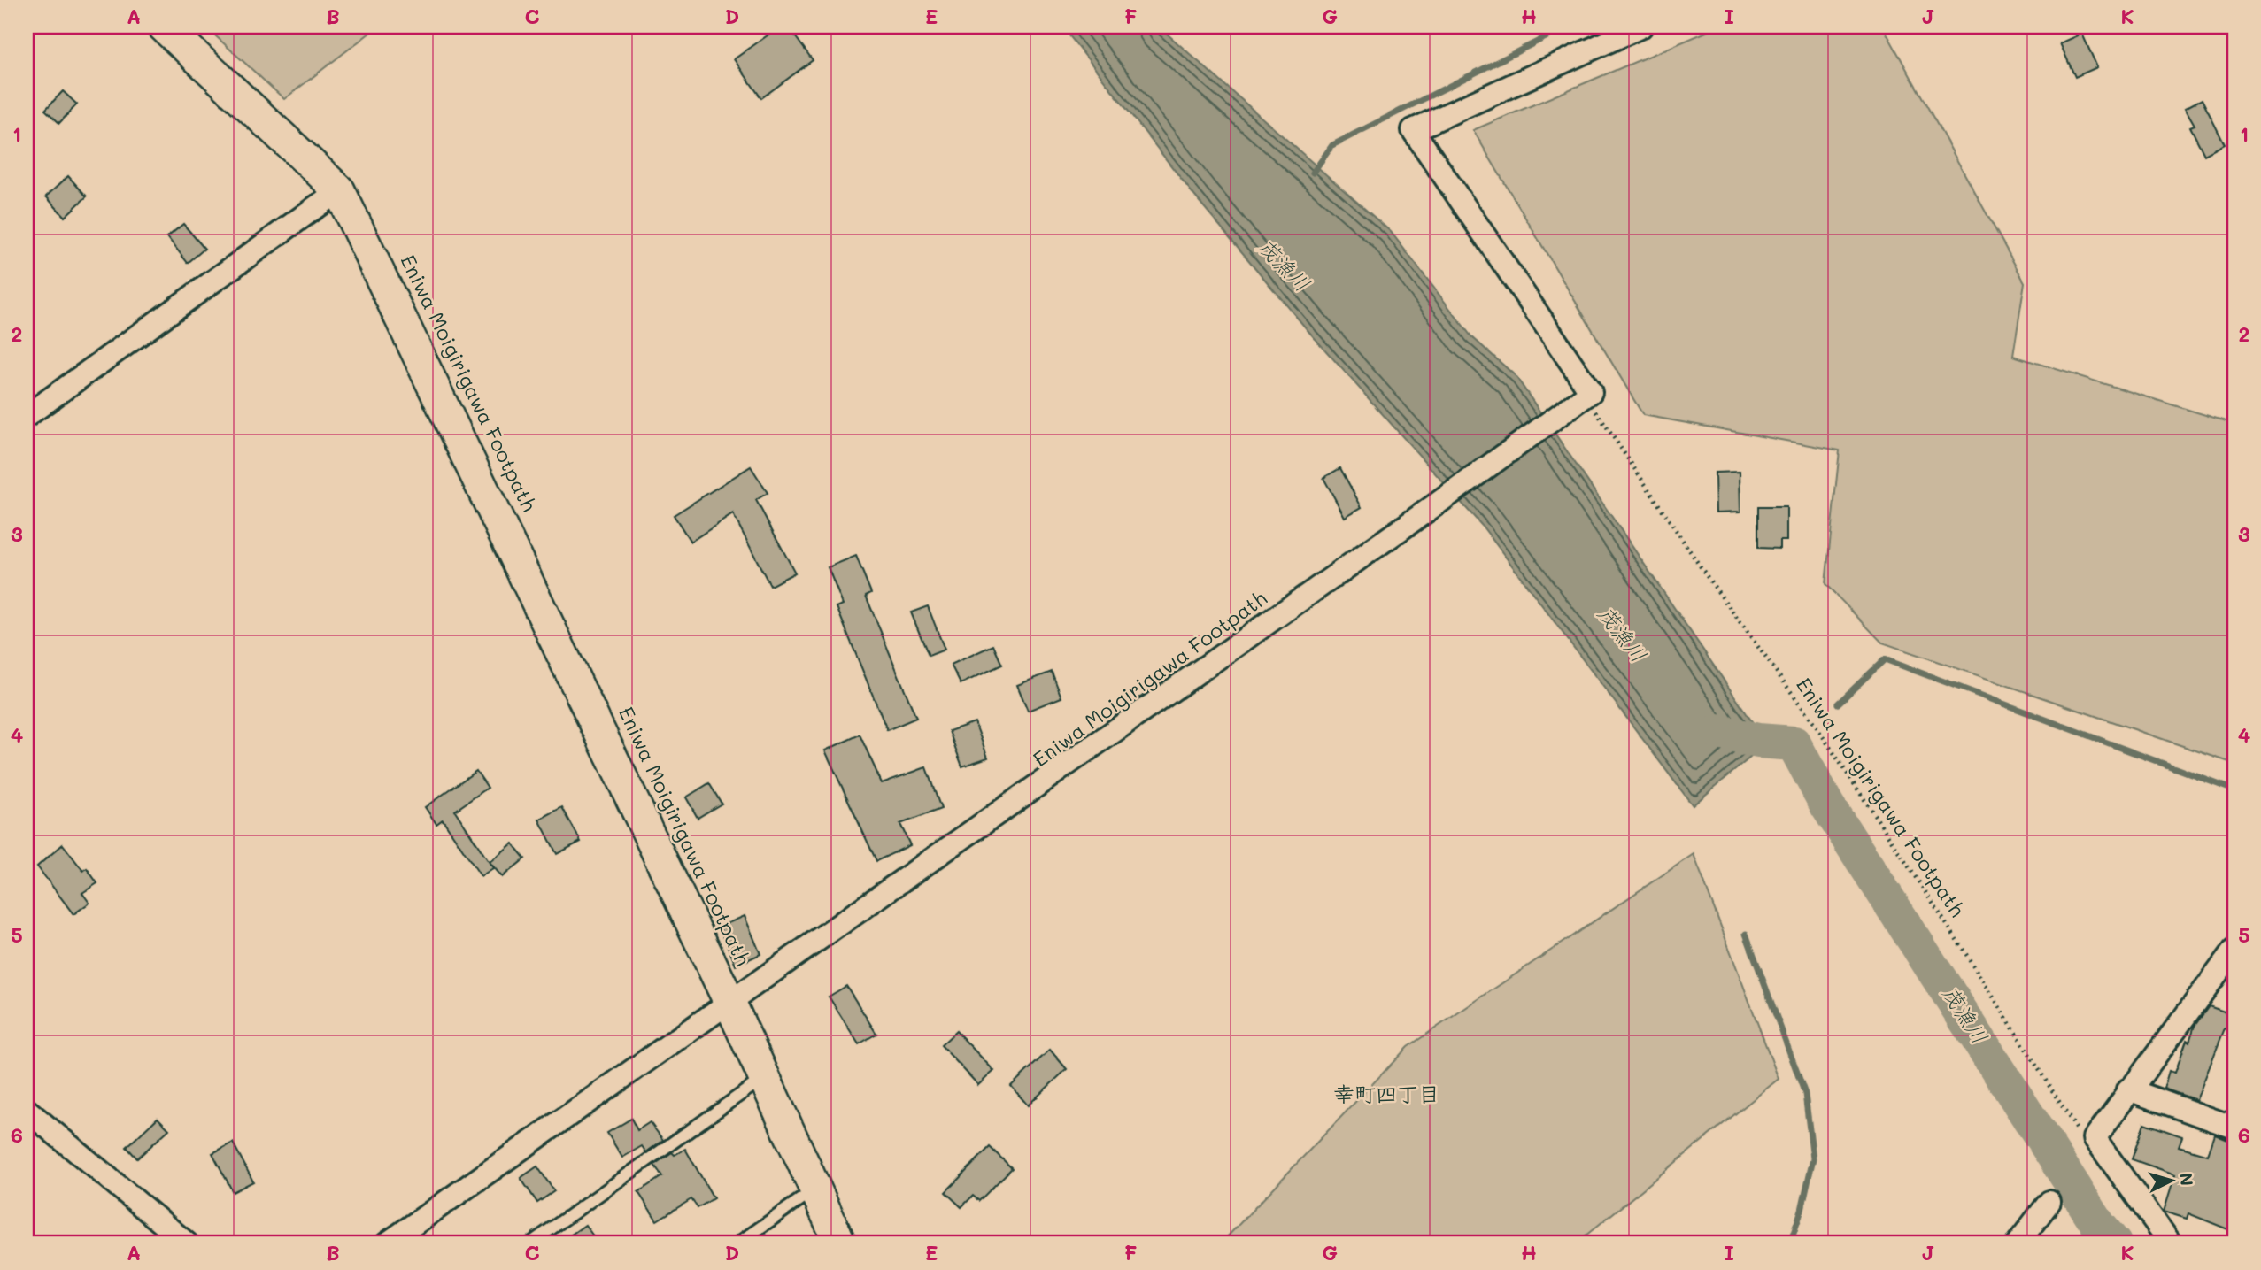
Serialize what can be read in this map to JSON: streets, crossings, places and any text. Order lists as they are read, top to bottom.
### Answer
{
  "streets": {
    "path": ["Eniwa Moigirigawa Footpath"]
  },
  "districts": ["幸町四丁目"],
  "water": ["茂漁川"],
  "north": "right",
  "grid": {
    "columns": [
      "A",
      "B",
      "C",
      "D",
      "E",
      "F",
      "G",
      "H",
      "I",
      "J",
      "K"
    ],
    "rows": [
      "1",
      "2",
      "3",
      "4",
      "5",
      "6"
    ]
  }
}
